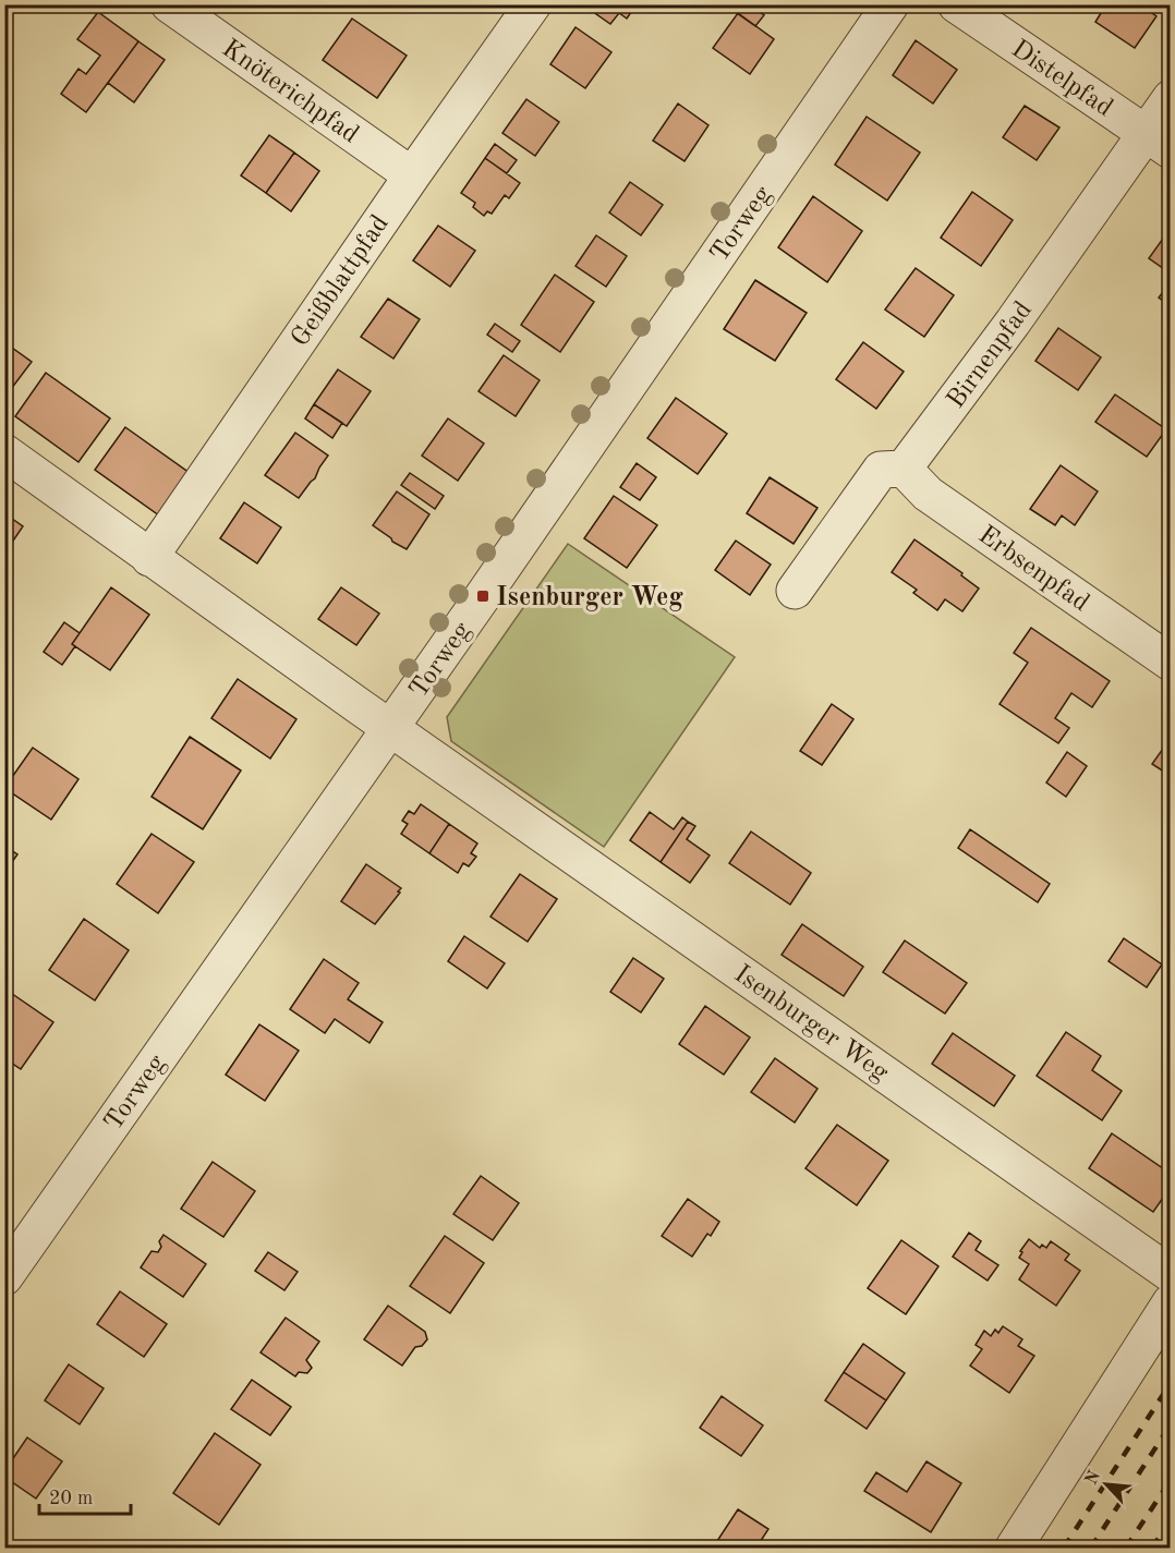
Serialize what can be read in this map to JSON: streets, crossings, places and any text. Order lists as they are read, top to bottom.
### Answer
{
  "streets": {
    "street": [
      "Distelpfad",
      "Knöterichpfad",
      "Torweg",
      "Geißblattpfad",
      "Birnenpfad",
      "Erbsenpfad",
      "Isenburger Weg"
    ]
  },
  "crossings": [
    ["Distelpfad", "Birnenpfad"],
    ["Knöterichpfad", "Geißblattpfad"],
    ["Torweg", "Isenburger Weg"],
    ["Geißblattpfad", "Isenburger Weg"],
    ["Birnenpfad", "Erbsenpfad"]
  ],
  "places": {
    "transit": ["Isenburger Weg"]
  },
  "scale_bar": "20 m",
  "north": "top left"
}
